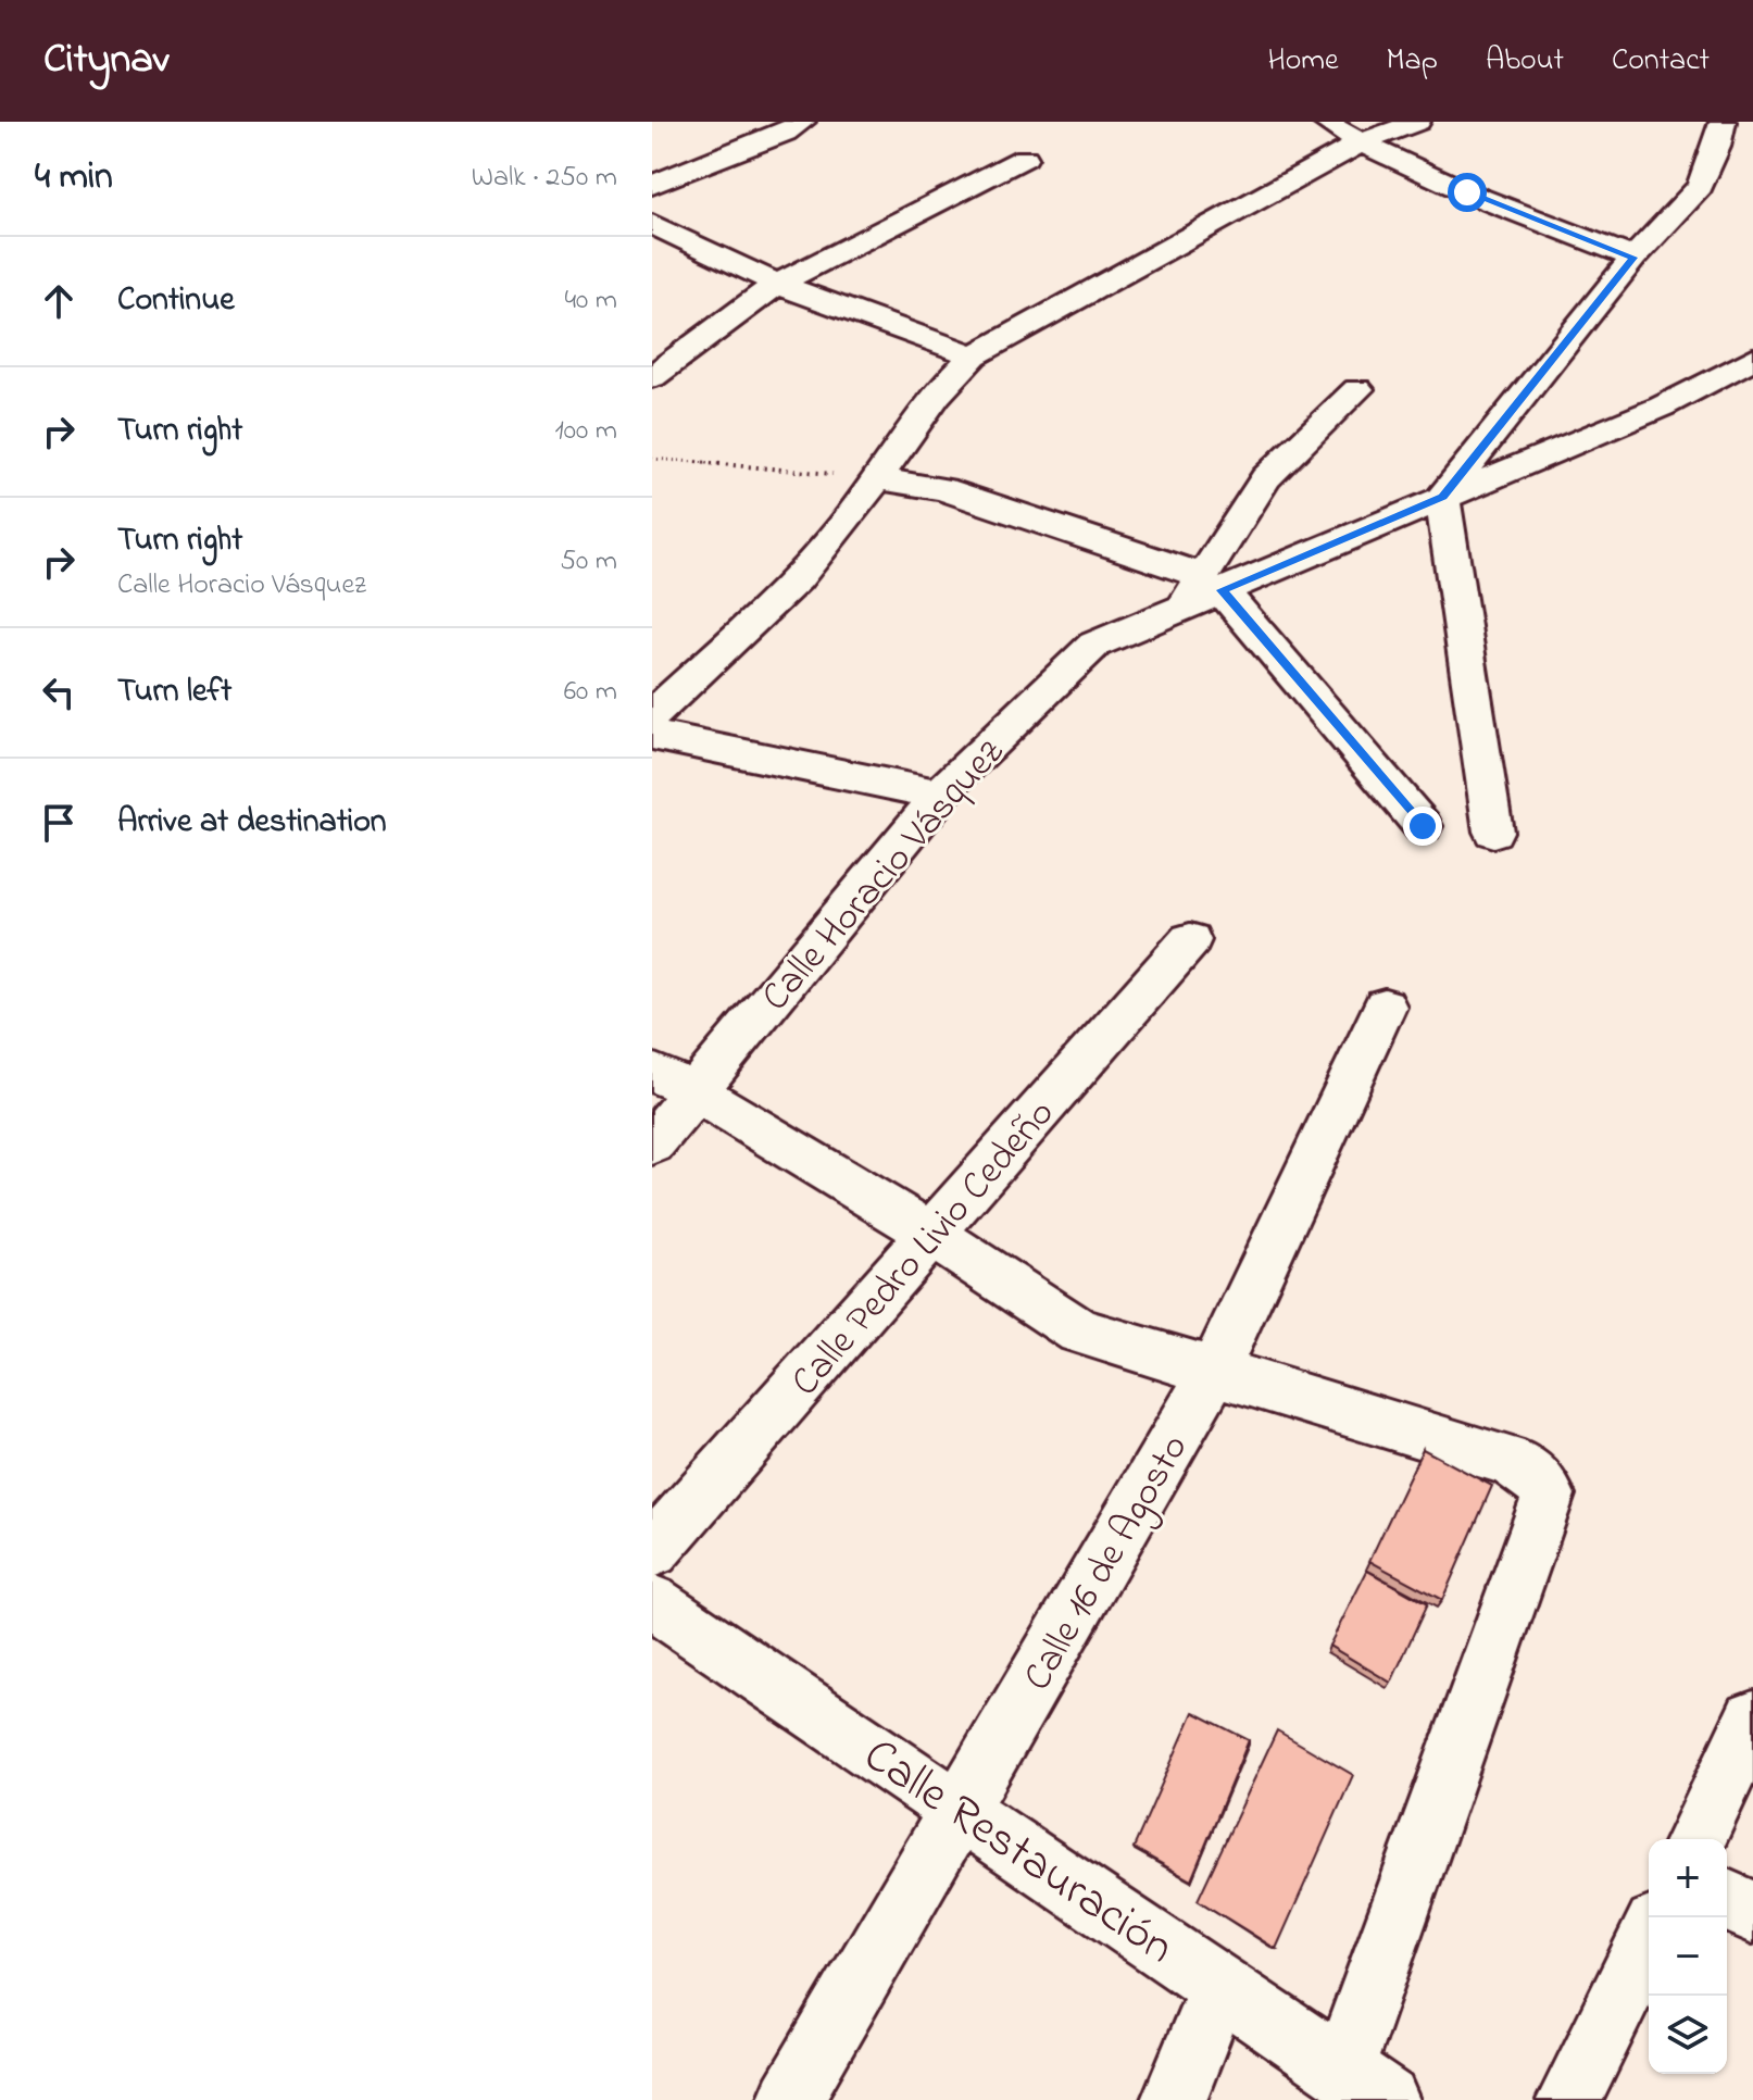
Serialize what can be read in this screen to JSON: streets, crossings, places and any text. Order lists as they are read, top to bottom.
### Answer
{
  "streets": {
    "street": [
      "Calle Horacio Vásquez",
      "Calle Pedro Livio Cedeño",
      "Calle 16 de Agosto",
      "Calle Restauración"
    ]
  },
  "crossings": [
    ["Calle 16 de Agosto", "Calle Restauración"]
  ],
  "page": {
    "header": "Citynav",
    "nav": [
      "Home",
      "Map",
      "About",
      "Contact"
    ],
    "heading": ["4 min", "Walk · 250 m"],
    "list": [
      ["Continue", "40 m"],
      ["Turn right", "100 m"],
      ["Turn right", "Calle Horacio Vásquez", "50 m"],
      ["Turn left", "60 m"],
      "Arrive at destination"
    ],
    "map_buttons": ["+", "−"]
  }
}
